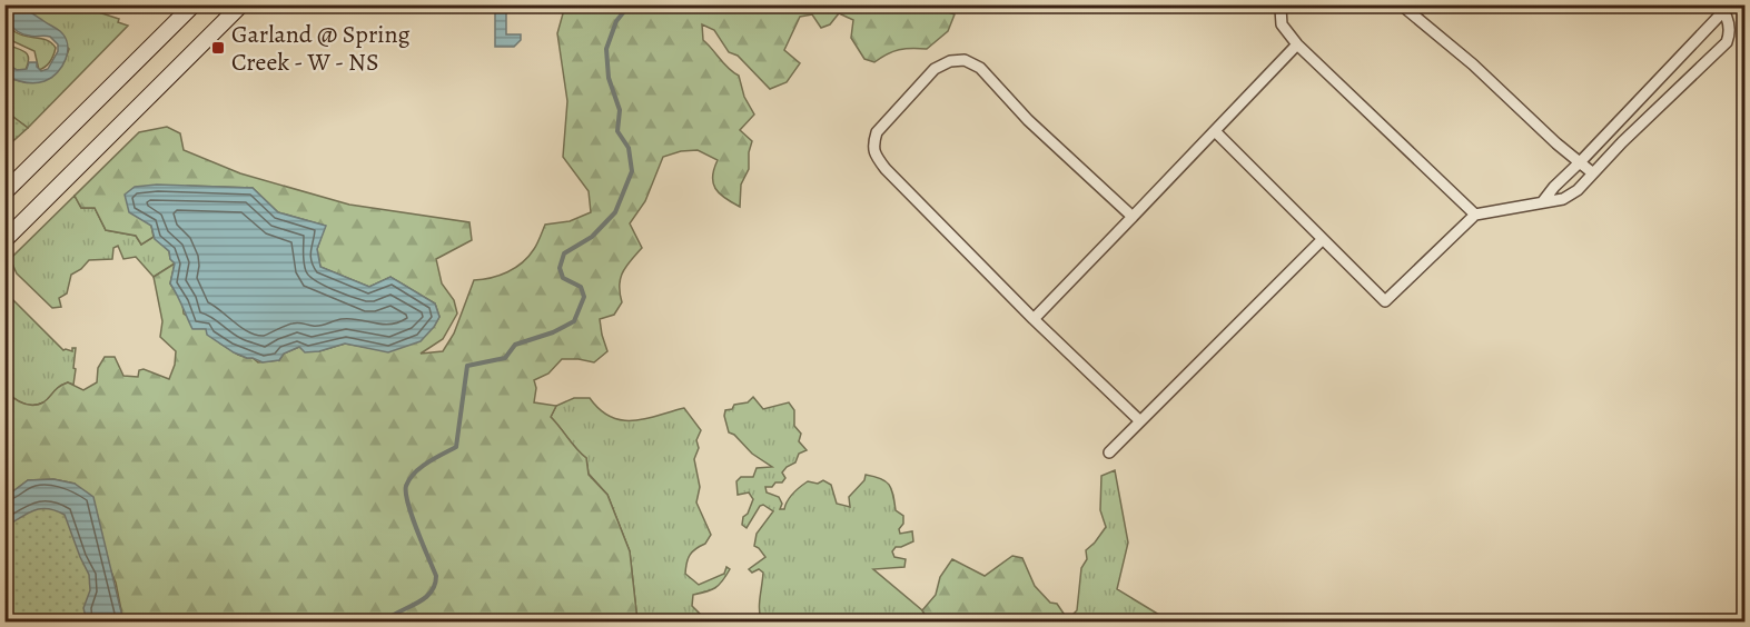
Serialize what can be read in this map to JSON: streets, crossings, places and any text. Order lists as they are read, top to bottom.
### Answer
{
  "places": {
    "transit": ["Garland @ Spring Creek - W - NS"]
  }
}
